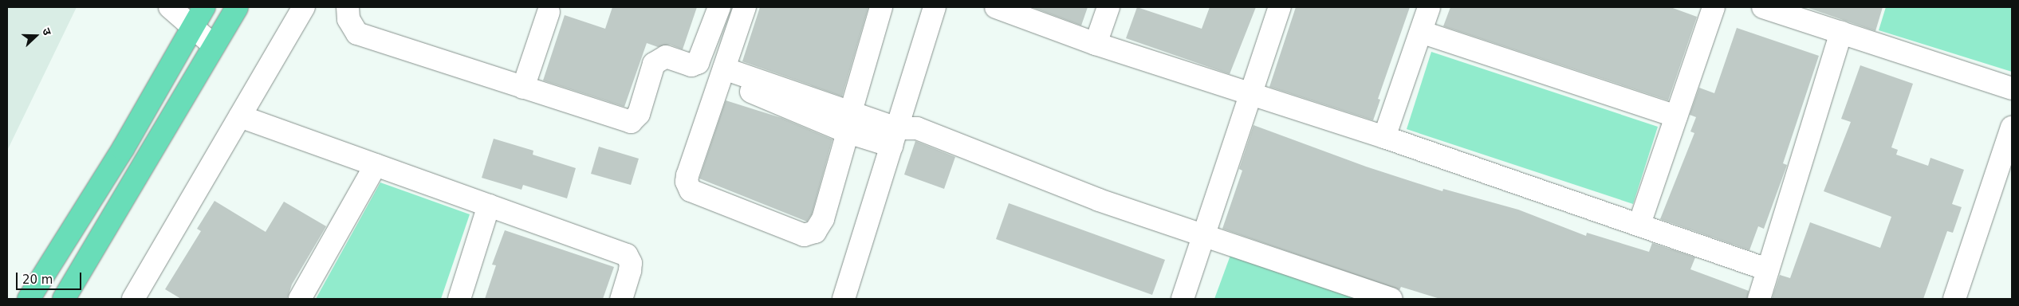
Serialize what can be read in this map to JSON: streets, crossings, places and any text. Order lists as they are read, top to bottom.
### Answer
{
  "scale_bar": "20 m",
  "north": "right"
}
